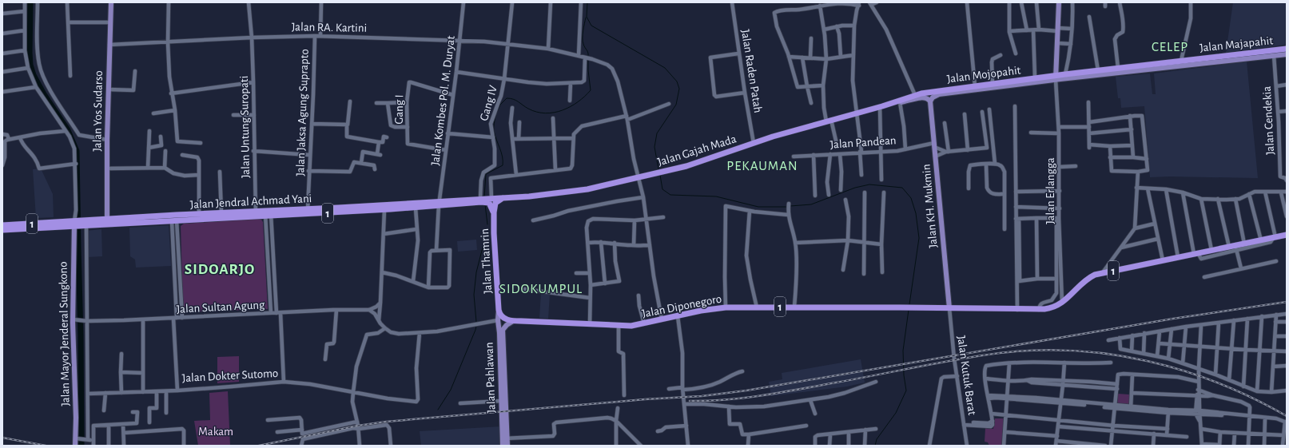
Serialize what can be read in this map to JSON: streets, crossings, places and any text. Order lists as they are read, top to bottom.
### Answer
{
  "streets": {
    "highway": [
      "Jalan Majapahit",
      "Jalan Mojopahit",
      "Jalan Gajah Mada",
      "Jalan Jendral Achmad Yani",
      "1",
      "Jalan Thamrin",
      "Jalan Diponegoro"
    ],
    "main road": [
      "Jalan Yos Sudarso",
      "Jalan KH. Mukmin",
      "Jalan Mayor Jenderal Sungkono",
      "Jalan Pahlawan"
    ],
    "street": [
      "Jalan RA. Kartini",
      "Jalan Raden Patah",
      "Jalan Kombes Pol. M. Duryat",
      "Gang IV",
      "Gang I",
      "Jalan Jaksa Agung Suprapto",
      "Jalan Cendekia",
      "Jalan Untung Suropati",
      "Jalan Pandean",
      "Jalan Erlangga",
      "Jalan Sultan Agung",
      "Jalan Dokter Sutomo",
      "Jalan Kutuk Barat"
    ]
  },
  "crossings": [
    ["Jalan RA. Kartini", "Jalan Kombes Pol. M. Duryat"],
    ["Jalan RA. Kartini", "Gang IV"],
    ["Jalan RA. Kartini", "Jalan Yos Sudarso"],
    ["Jalan RA. Kartini", "Jalan Jaksa Agung Suprapto"],
    ["Jalan RA. Kartini", "Jalan Untung Suropati"],
    ["Jalan RA. Kartini", "Jalan Gajah Mada"],
    ["Jalan RA. Kartini", "Jalan Diponegoro"],
    ["Jalan Majapahit", "Jalan Mojopahit"],
    ["Jalan Majapahit", "Jalan Cendekia"],
    ["Jalan Majapahit", "Jalan Erlangga"],
    ["Jalan Raden Patah", "Jalan Gajah Mada"],
    ["Jalan Mojopahit", "Jalan Gajah Mada"],
    ["Jalan Mojopahit", "Jalan Erlangga"],
    ["Jalan Mojopahit", "Jalan KH. Mukmin"],
    ["Jalan Kombes Pol. M. Duryat", "Gang I"],
    ["Jalan Kombes Pol. M. Duryat", "Jalan Jendral Achmad Yani"],
    ["Gang IV", "Jalan Jendral Achmad Yani"],
    ["Jalan Yos Sudarso", "Jalan Jendral Achmad Yani"],
    ["Jalan Jaksa Agung Suprapto", "Jalan Jendral Achmad Yani"],
    ["Jalan Untung Suropati", "Jalan Jendral Achmad Yani"],
    ["Jalan Pandean", "Jalan KH. Mukmin"],
    ["Jalan Gajah Mada", "Jalan Jendral Achmad Yani"],
    ["Jalan Gajah Mada", "Jalan KH. Mukmin"],
    ["Jalan Gajah Mada", "Jalan Thamrin"],
    ["Jalan Erlangga", "1"],
    ["Jalan Jendral Achmad Yani", "1"],
    ["Jalan Jendral Achmad Yani", "Jalan Thamrin"],
    ["Jalan Jendral Achmad Yani", "Jalan Mayor Jenderal Sungkono"],
    ["Jalan Jendral Achmad Yani", "Jalan Dokter Sutomo"],
    ["Jalan KH. Mukmin", "1"],
    ["Jalan KH. Mukmin", "Jalan Diponegoro"],
    ["Jalan KH. Mukmin", "Jalan Kutuk Barat"],
    ["1", "Jalan Diponegoro"],
    ["1", "Jalan Mayor Jenderal Sungkono"],
    ["1", "Jalan Kutuk Barat"],
    ["Jalan Thamrin", "Jalan Diponegoro"],
    ["Jalan Thamrin", "Jalan Pahlawan"],
    ["Jalan Diponegoro", "Jalan Kutuk Barat"],
    ["Jalan Diponegoro", "Jalan Pahlawan"],
    ["Jalan Sultan Agung", "Jalan Mayor Jenderal Sungkono"],
    ["Jalan Sultan Agung", "Jalan Dokter Sutomo"]
  ],
  "districts": [
    "CELEP",
    "PEKAUMAN",
    "SIDOARJO",
    "SIDOKUMPUL"
  ],
  "parks": ["Makam"]
}
